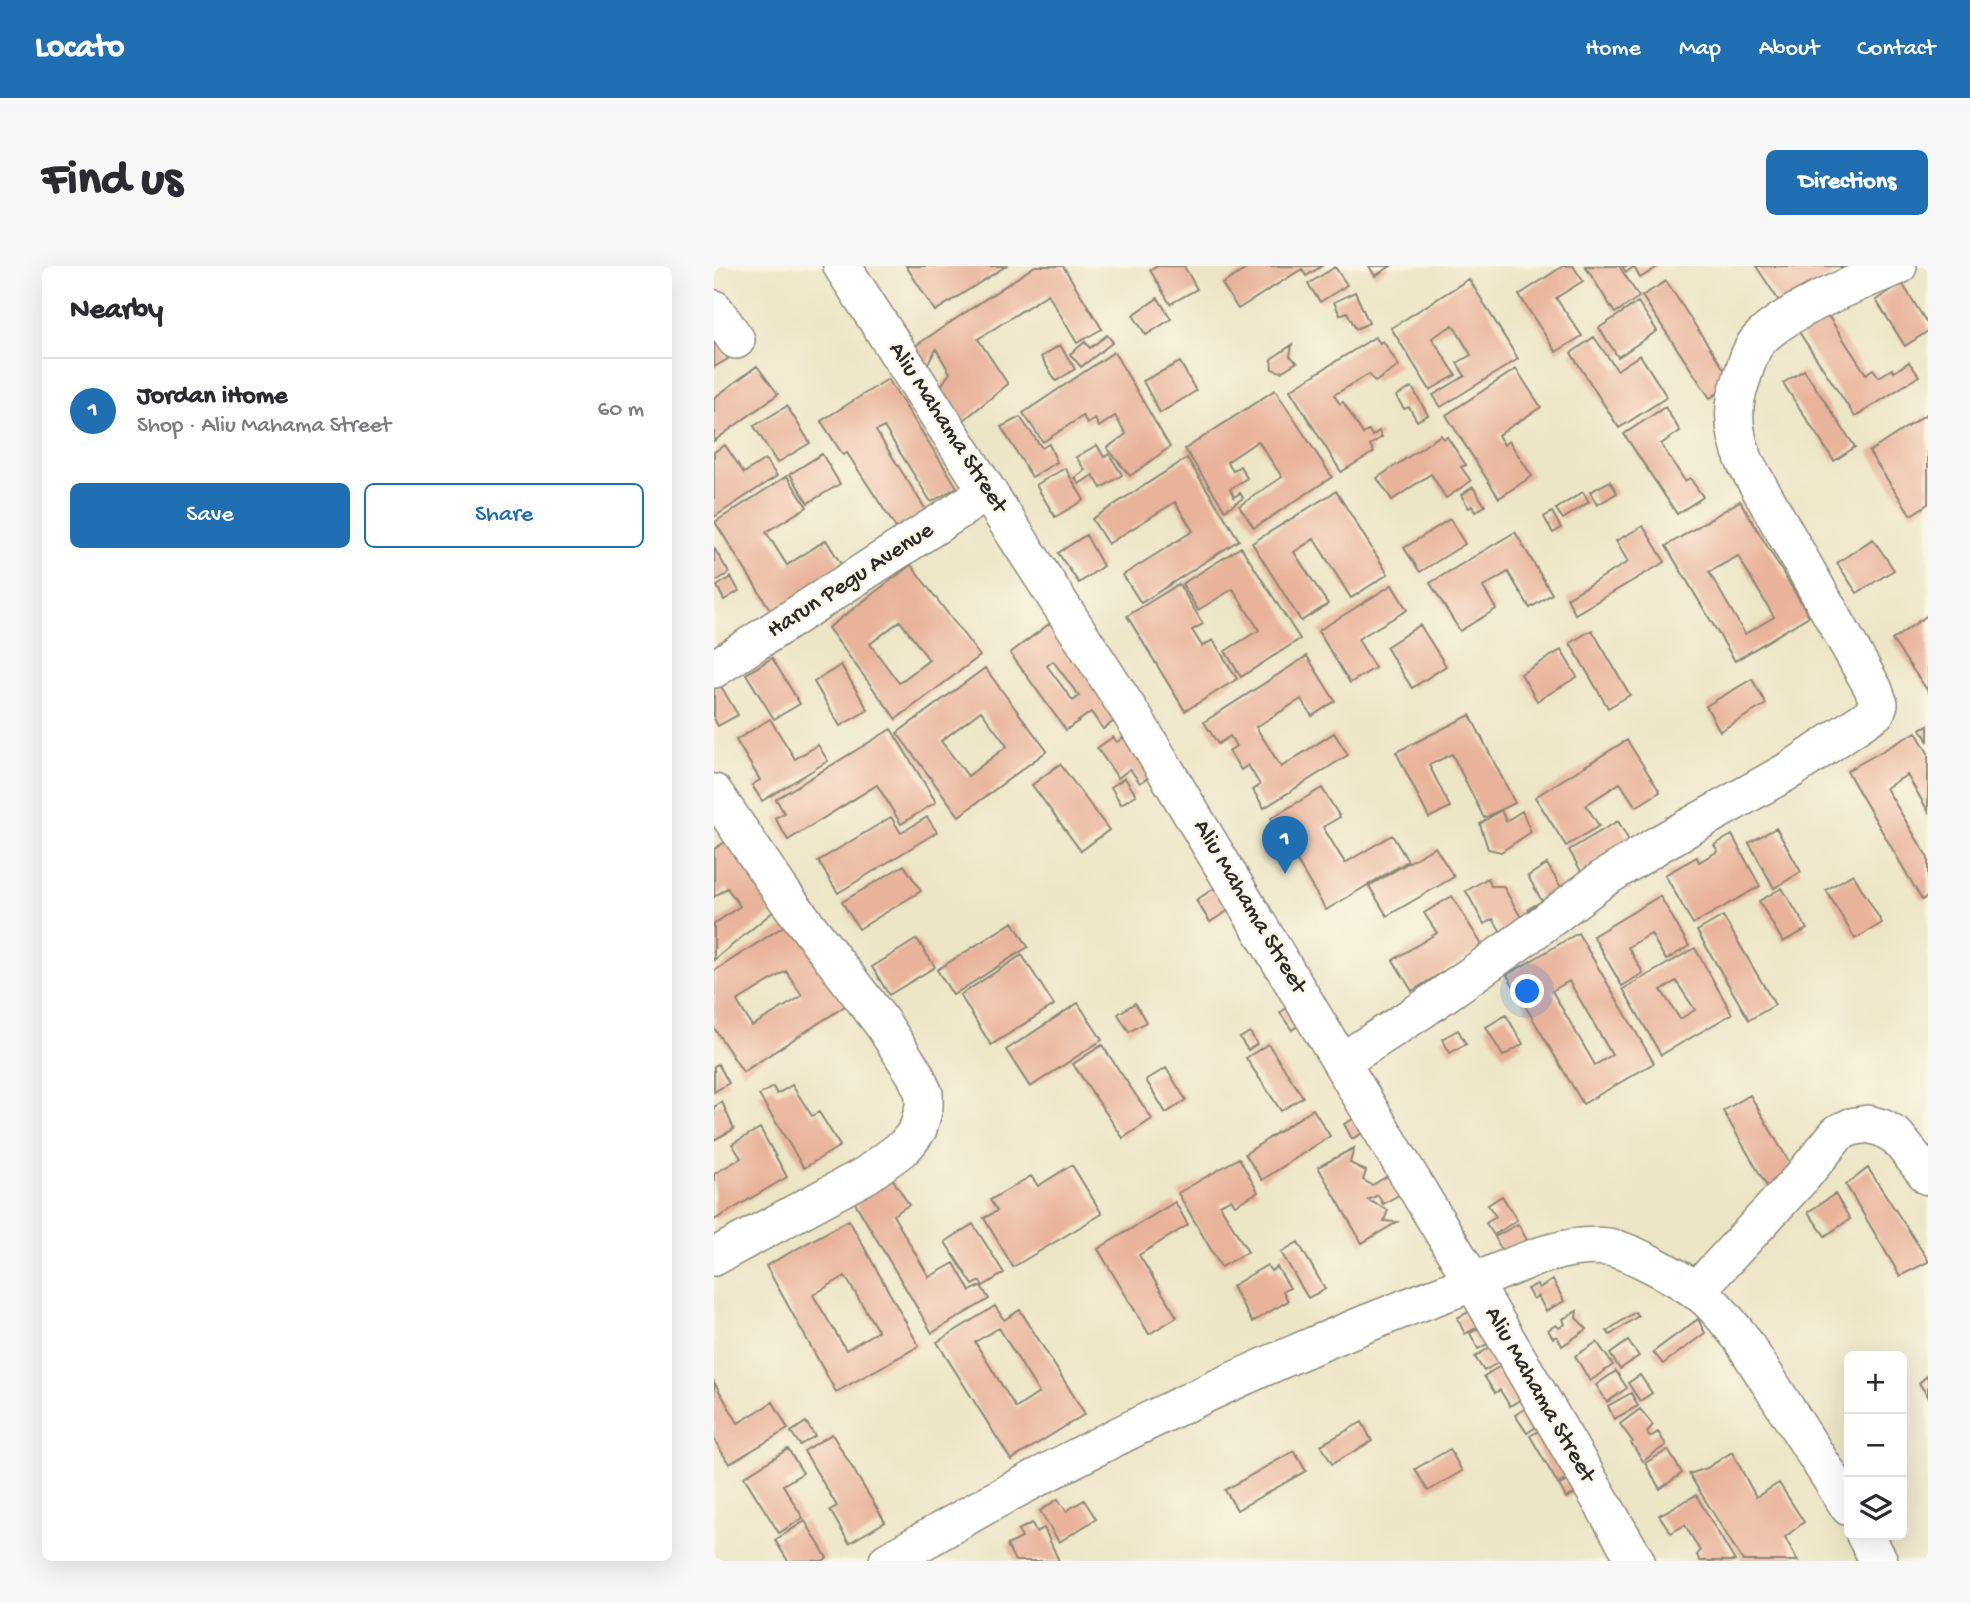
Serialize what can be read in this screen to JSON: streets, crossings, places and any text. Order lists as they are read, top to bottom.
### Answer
{
  "streets": {
    "street": ["Aliu Mahama Street", "Harun Pegu Avenue"]
  },
  "crossings": [
    ["Aliu Mahama Street", "Harun Pegu Avenue"]
  ],
  "page": {
    "header": "Locato",
    "nav": [
      "Home",
      "Map",
      "About",
      "Contact"
    ],
    "buttons": [
      "Directions",
      ["Save", "Share"]
    ],
    "title": "Find us",
    "heading": "Nearby",
    "list": [
      {
        "mark": "1",
        "name": "Jordan iHome",
        "note": "Shop · Aliu Mahama Street",
        "value": "60 m"
      }
    ],
    "pins": "1",
    "map_buttons": ["+", "−"]
  }
}
